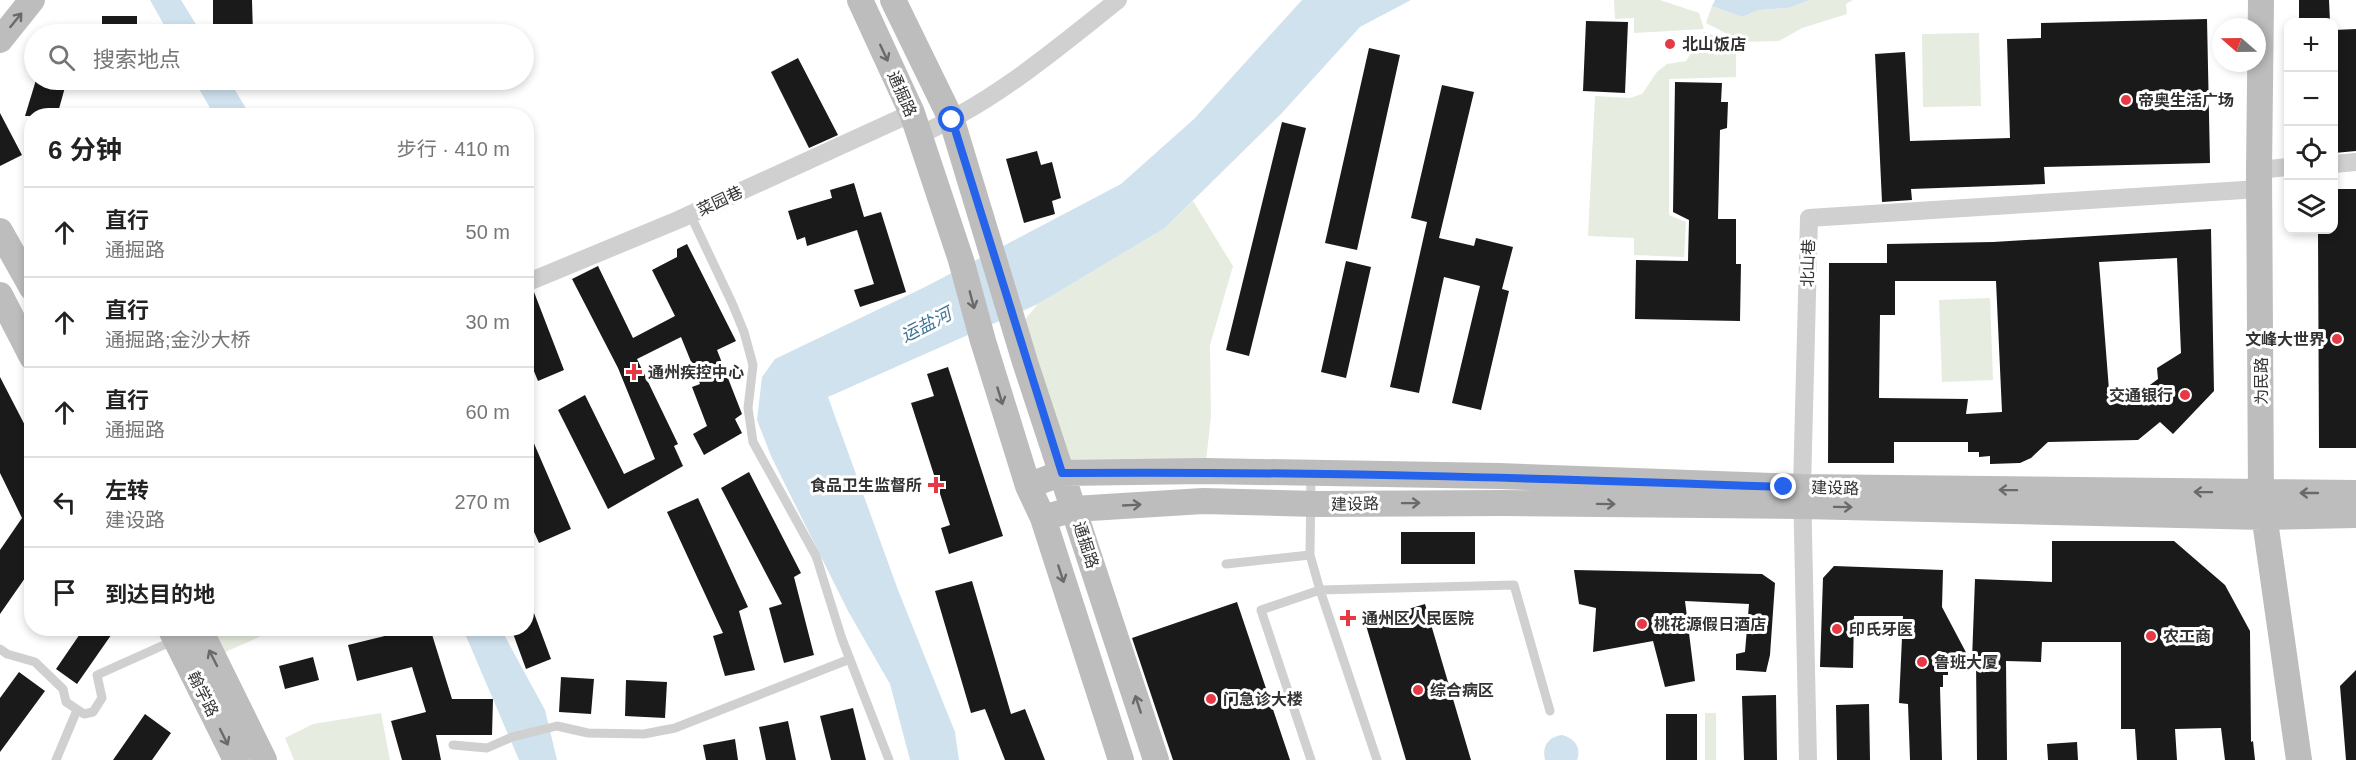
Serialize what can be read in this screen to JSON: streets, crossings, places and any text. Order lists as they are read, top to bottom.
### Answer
{
  "streets": {
    "street": [
      "通掘路",
      "菜园巷",
      "北山巷",
      "为民路",
      "建设路",
      "翰学路"
    ]
  },
  "crossings": [
    ["通掘路", "菜园巷"],
    ["通掘路", "建设路"],
    ["北山巷", "为民路"],
    ["北山巷", "建设路"],
    ["为民路", "建设路"]
  ],
  "water": ["运盐河"],
  "places": {
    "other": [
      "北山饭店",
      "帝奥生活广场",
      "文峰大世界",
      "交通银行",
      "桃花源假日酒店",
      "印氏牙医",
      "农工商",
      "鲁班大厦",
      "综合病区",
      "门急诊大楼"
    ],
    "health": ["通州疾控中心", "食品卫生监督所", "通州区人民医院"]
  },
  "north": "left",
  "page": {
    "map_buttons": ["+", "−"],
    "search": "搜索地点",
    "heading": ["6 分钟", "步行 · 410 m"],
    "list": [
      ["直行", "通掘路", "50 m"],
      ["直行", "通掘路;金沙大桥", "30 m"],
      ["直行", "通掘路", "60 m"],
      ["左转", "建设路", "270 m"],
      "到达目的地"
    ]
  }
}
